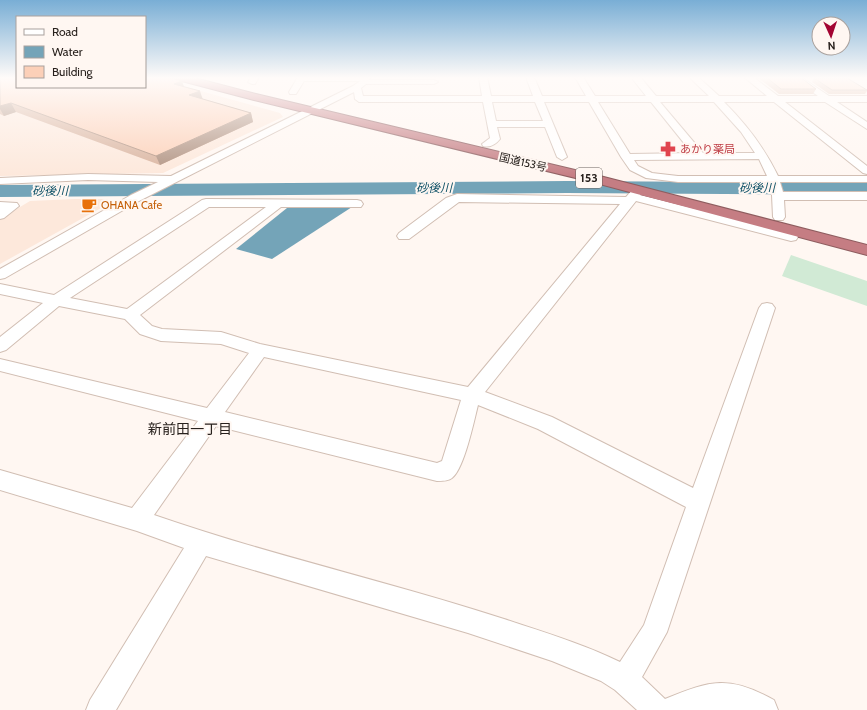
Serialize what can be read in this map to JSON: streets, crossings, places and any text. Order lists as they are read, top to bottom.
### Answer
{
  "streets": {
    "highway": ["国道153号", "153"]
  },
  "districts": ["新前田一丁目"],
  "water": ["砂後川"],
  "places": {
    "pharmacy": ["あかり薬局"],
    "cafe": ["OHANA Cafe"]
  },
  "legend": ["Road", "Water", "Building"],
  "north": "bottom"
}
